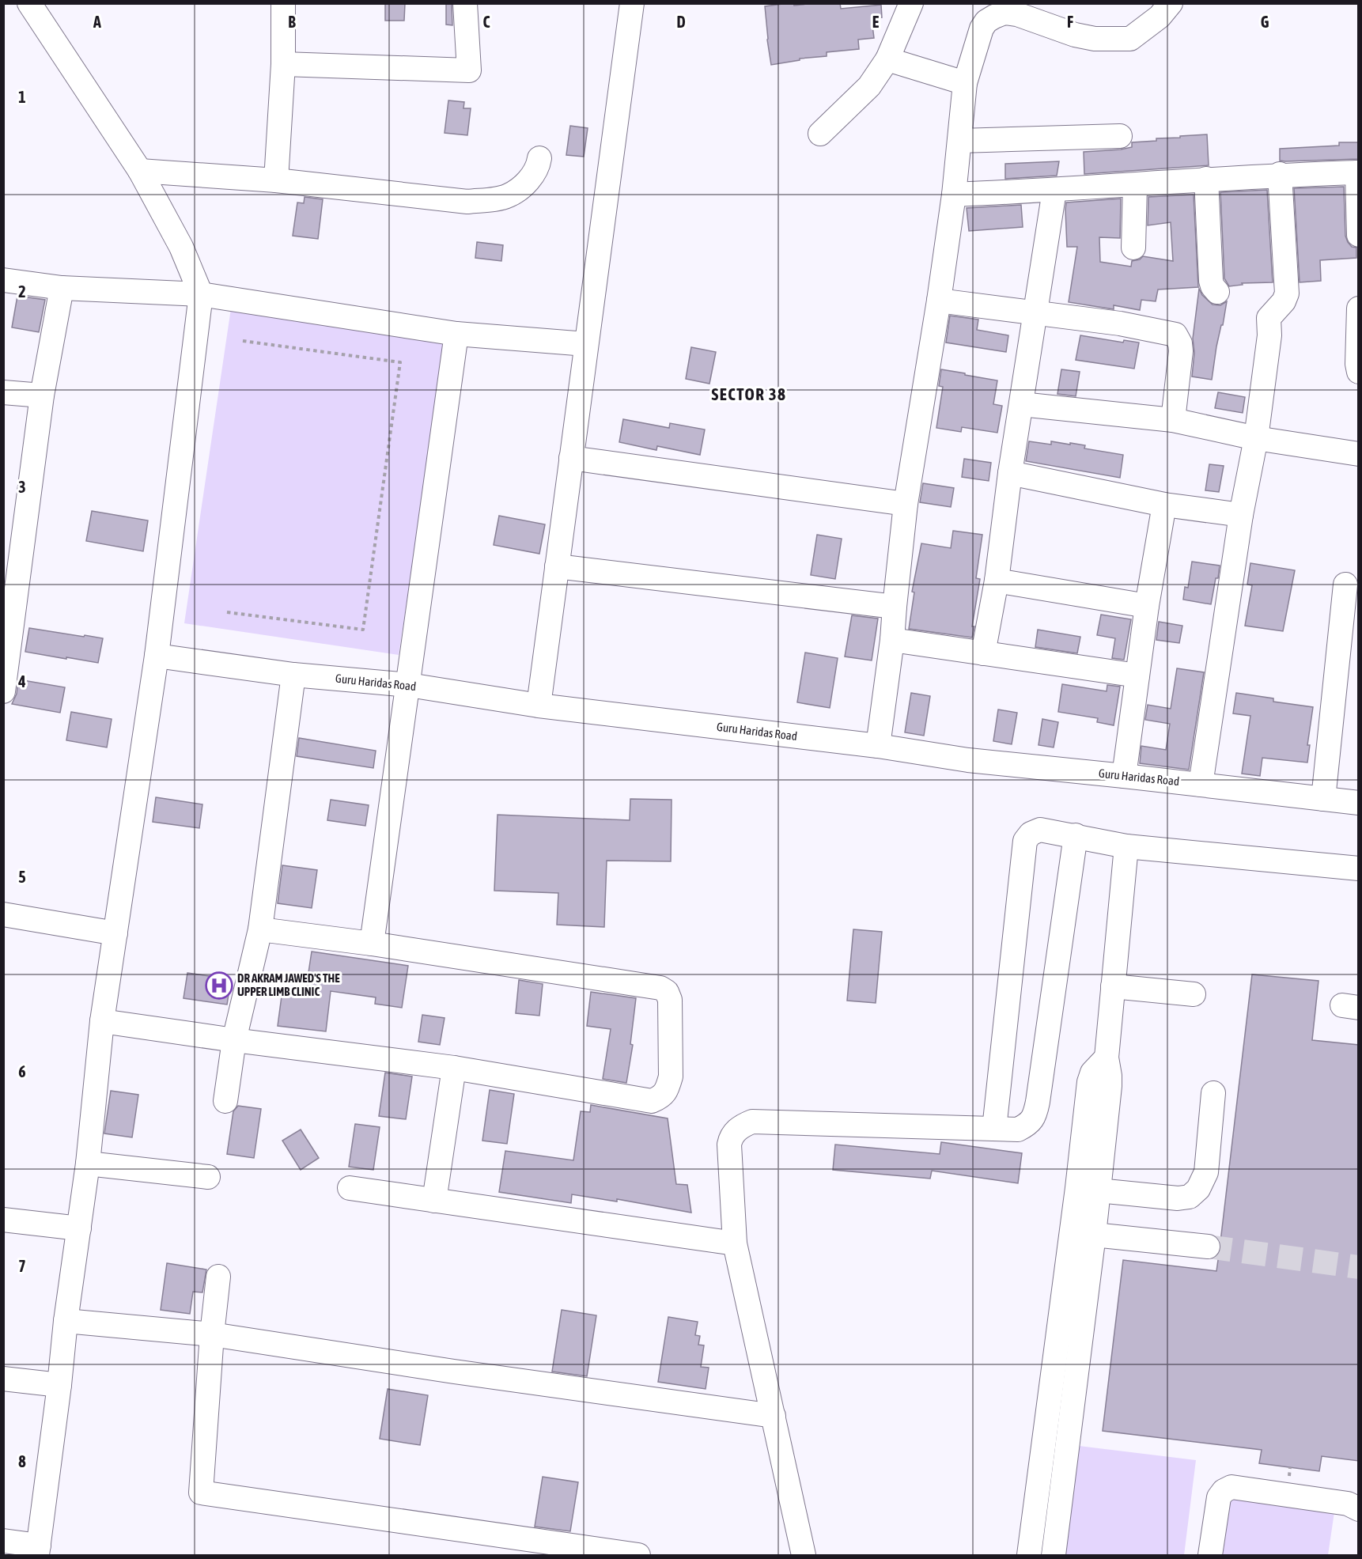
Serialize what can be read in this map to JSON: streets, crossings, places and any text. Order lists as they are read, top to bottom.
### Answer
{
  "streets": {
    "street": ["Guru Haridas Road"]
  },
  "districts": ["SECTOR 38"],
  "places": {
    "hospital": ["DR AKRAM JAWED'S THE UPPER LIMB CLINIC"]
  },
  "grid": {
    "columns": [
      "A",
      "B",
      "C",
      "D",
      "E",
      "F",
      "G"
    ],
    "rows": [
      "1",
      "2",
      "3",
      "4",
      "5",
      "6",
      "7",
      "8"
    ]
  }
}
